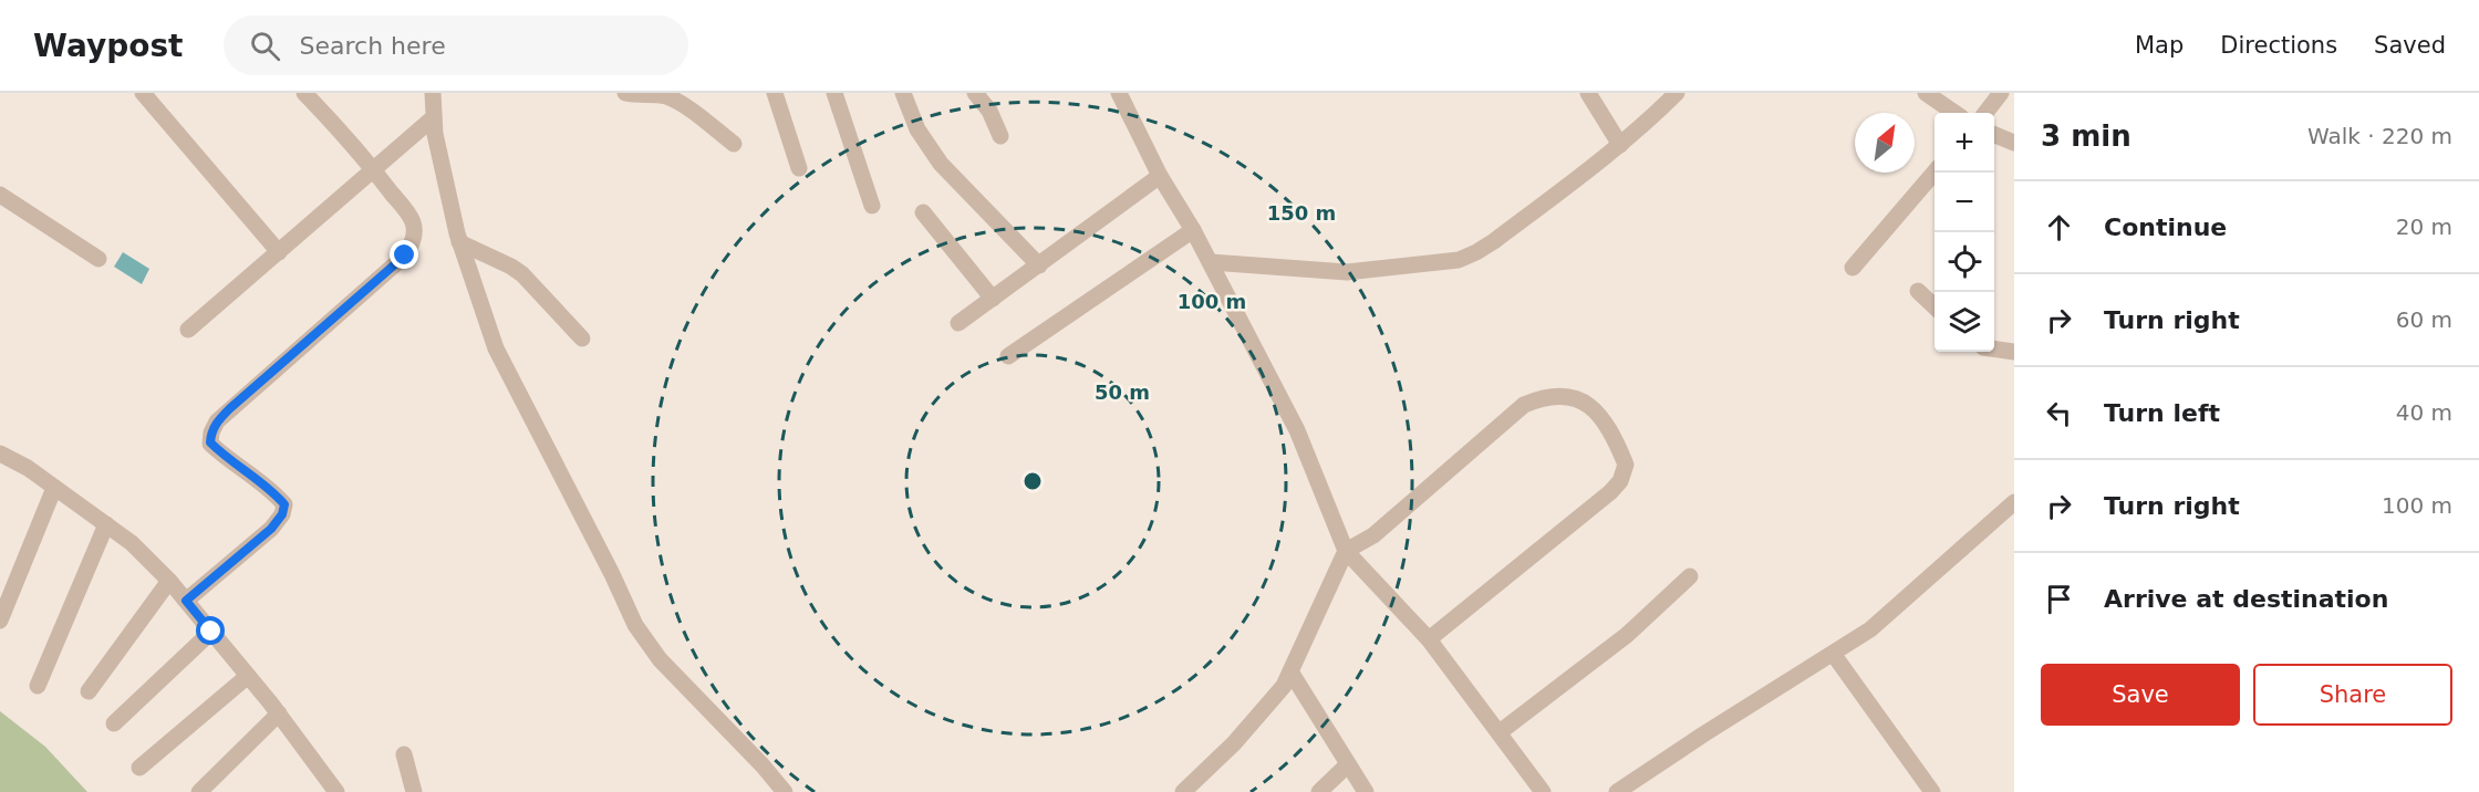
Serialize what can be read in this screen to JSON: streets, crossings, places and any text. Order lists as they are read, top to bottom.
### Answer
{
  "north": "top right",
  "page": {
    "header": "Waypost",
    "search": "Search here",
    "nav": ["Map", "Directions", "Saved"],
    "heading": ["3 min", "Walk · 220 m"],
    "map_buttons": ["+", "−"],
    "list": [
      ["Continue", "20 m"],
      ["Turn right", "60 m"],
      ["Turn left", "40 m"],
      ["Turn right", "100 m"],
      "Arrive at destination"
    ],
    "buttons": ["Save", "Share"]
  },
  "rings": ["150 m", "100 m", "50 m"]
}
